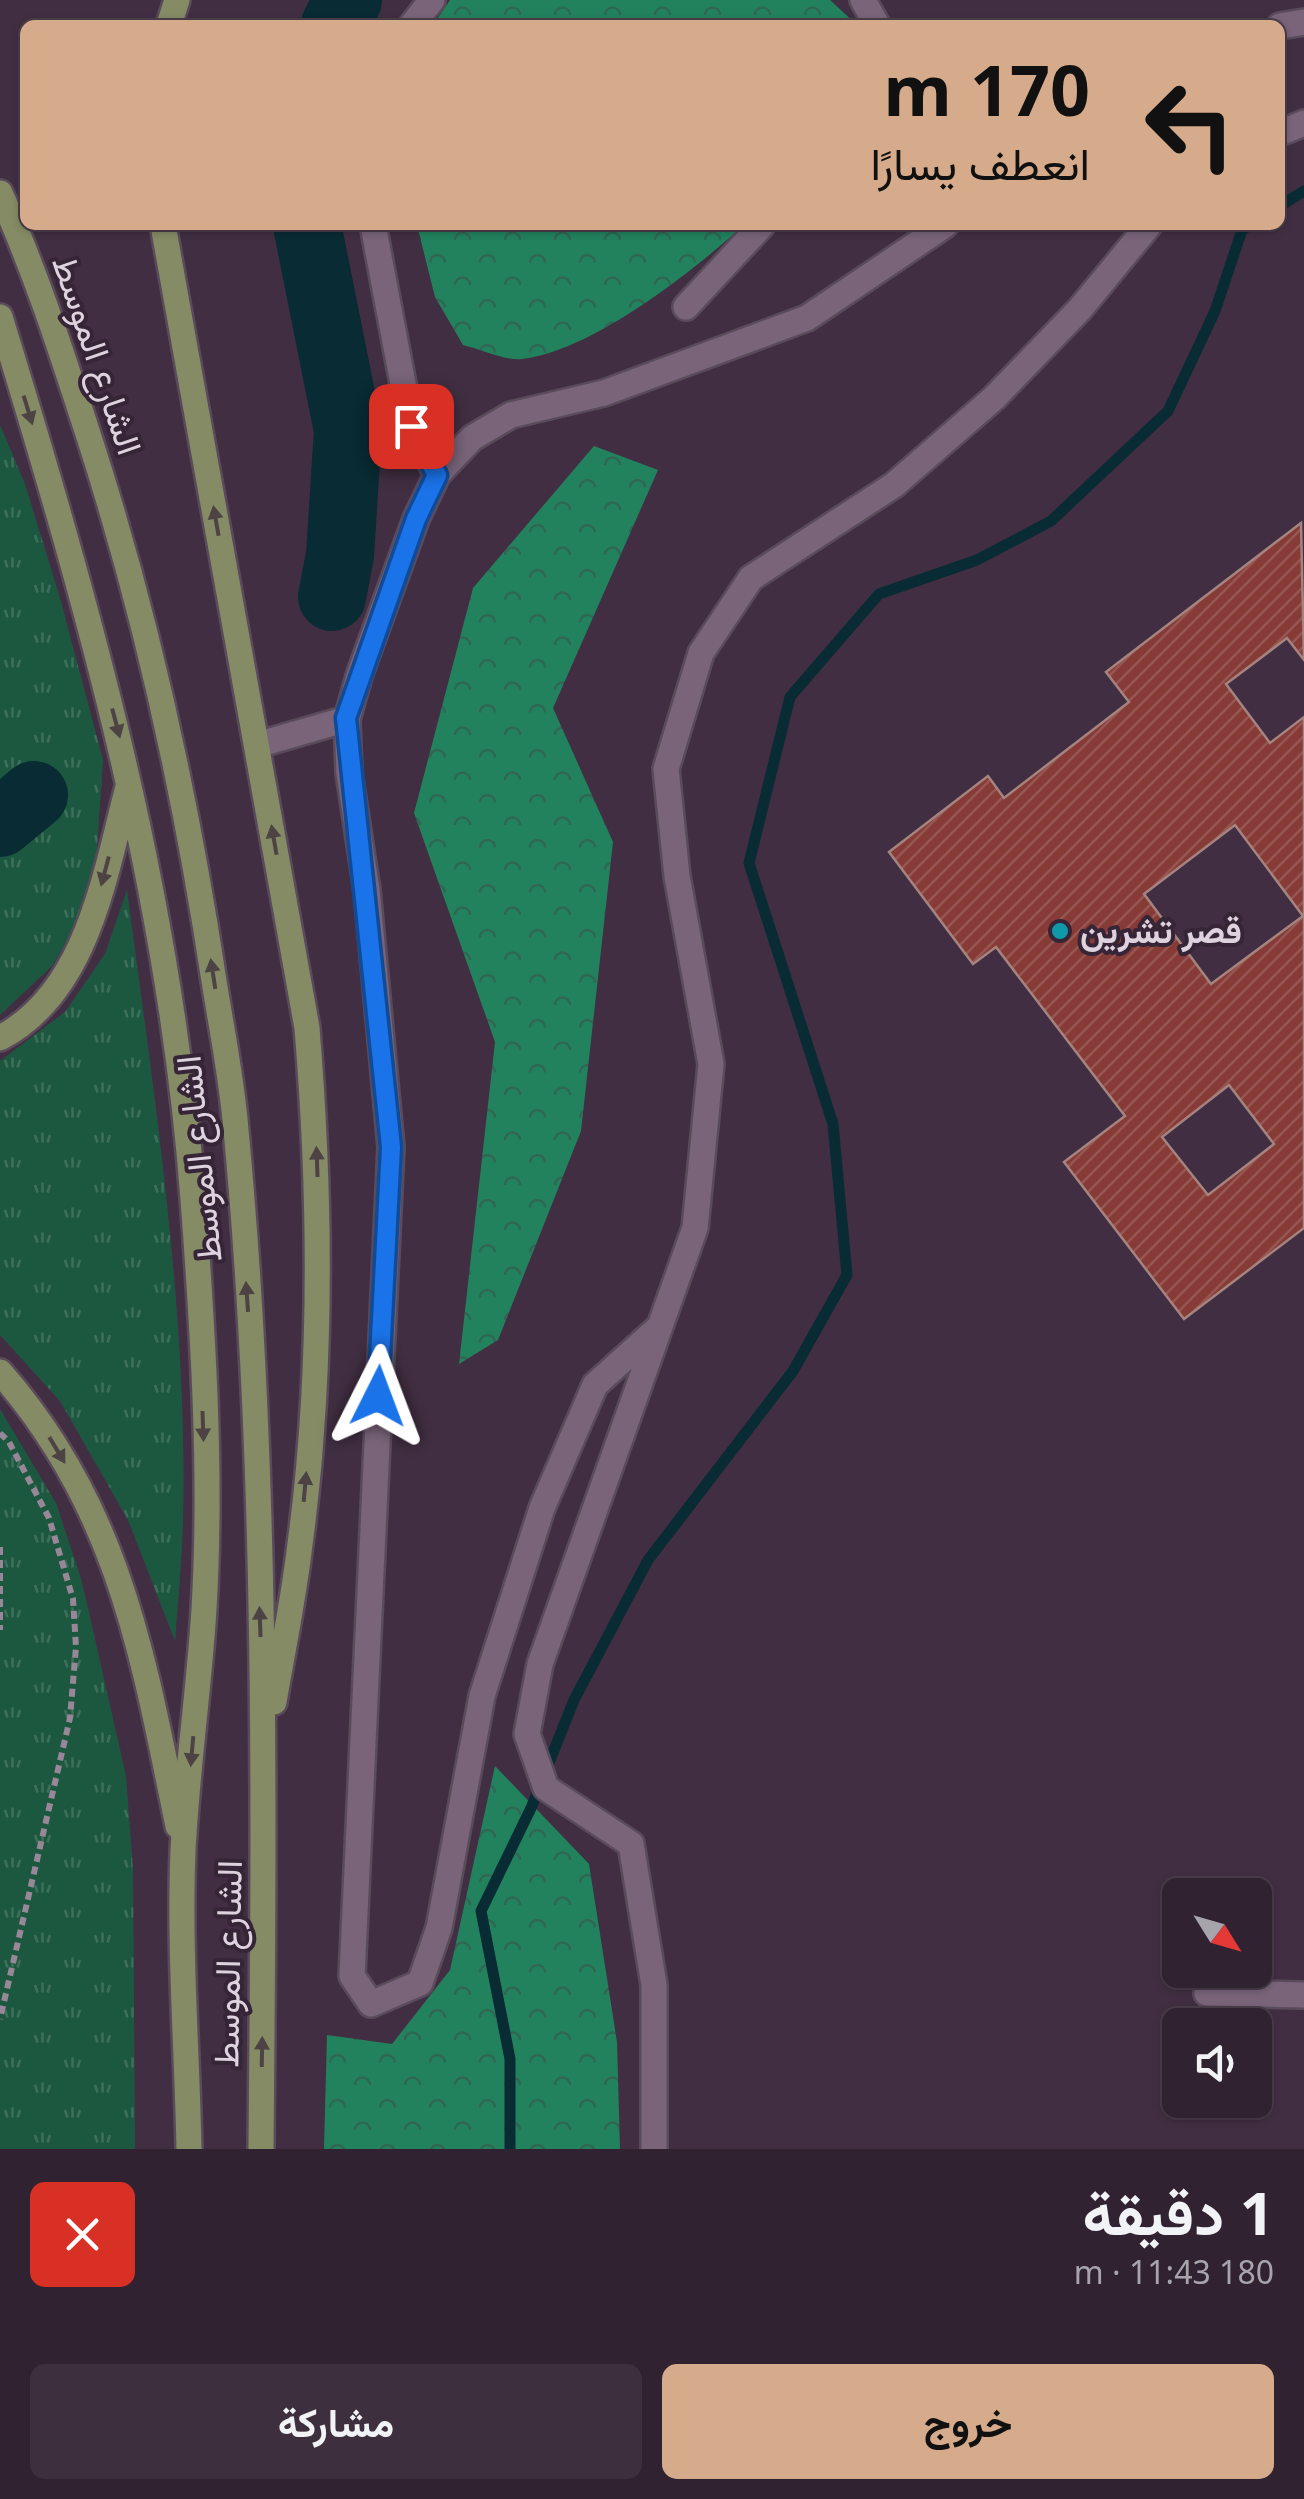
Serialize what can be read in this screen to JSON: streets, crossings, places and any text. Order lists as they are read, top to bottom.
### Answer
{
  "streets": {
    "main road": ["الشارع الموسط"]
  },
  "places": ["قصر تشرين"],
  "north": "bottom right",
  "page": {
    "turn": ["170 m", "انعطف يسارًا"],
    "heading": ["1 دقيقة", "180 m · 11:43"],
    "buttons": ["خروج", "مشاركة"]
  }
}
